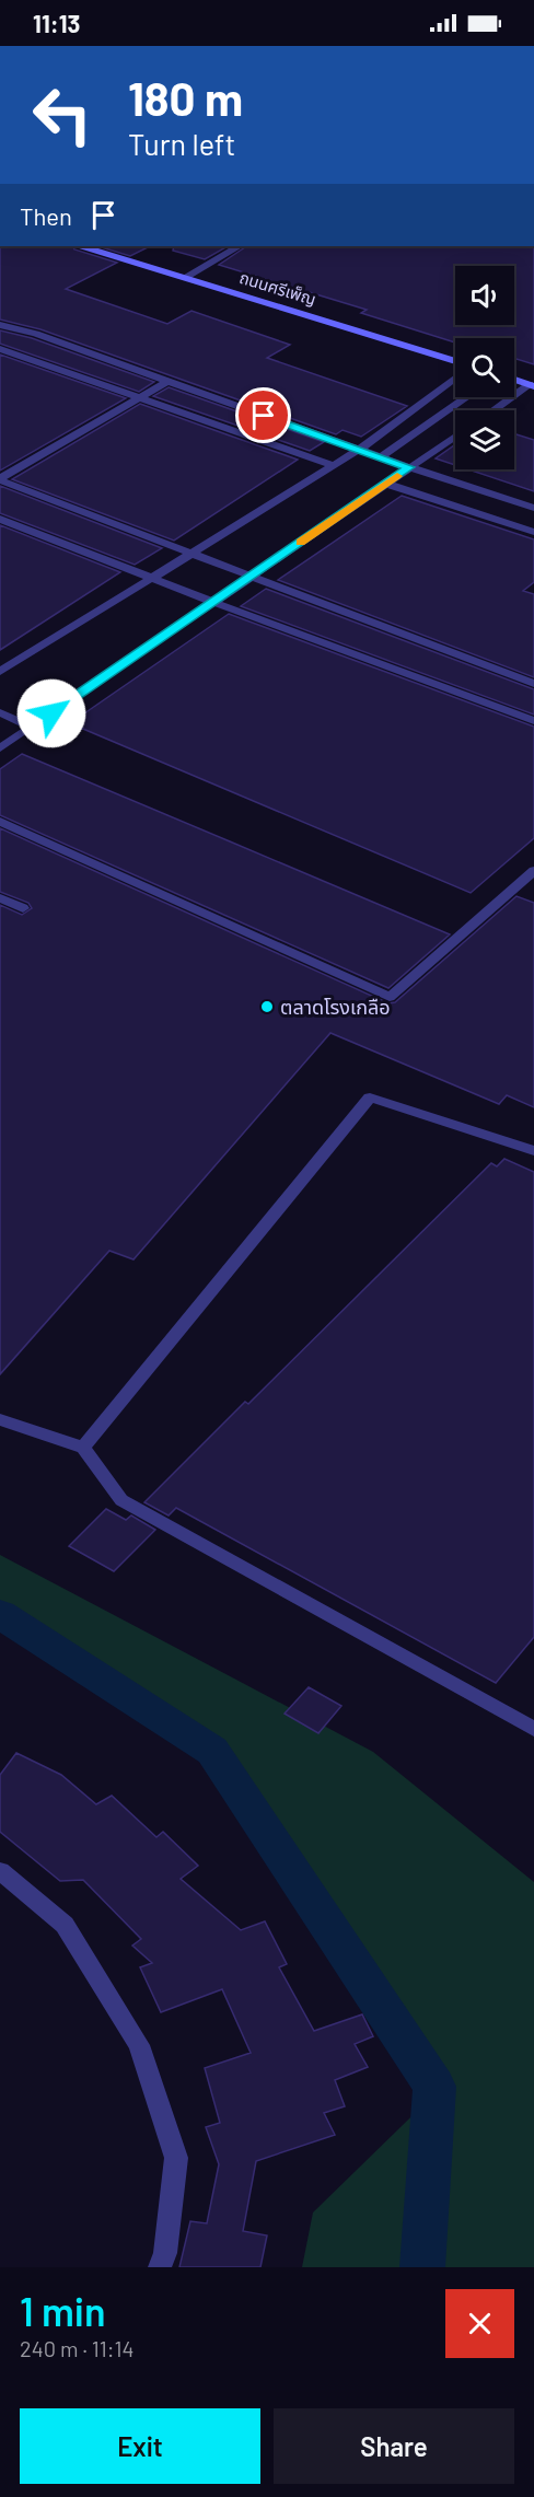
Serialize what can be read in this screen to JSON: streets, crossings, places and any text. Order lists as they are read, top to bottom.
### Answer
{
  "streets": {
    "main road": ["ถนนศรีเพ็ญ"]
  },
  "places": ["ตลาดโรงเกลือ"],
  "page": {
    "status": "11:13",
    "turn": ["180 m", "Turn left"],
    "then": "Then",
    "heading": ["1 min", "240 m · 11:14"],
    "buttons": ["Exit", "Share"]
  }
}
